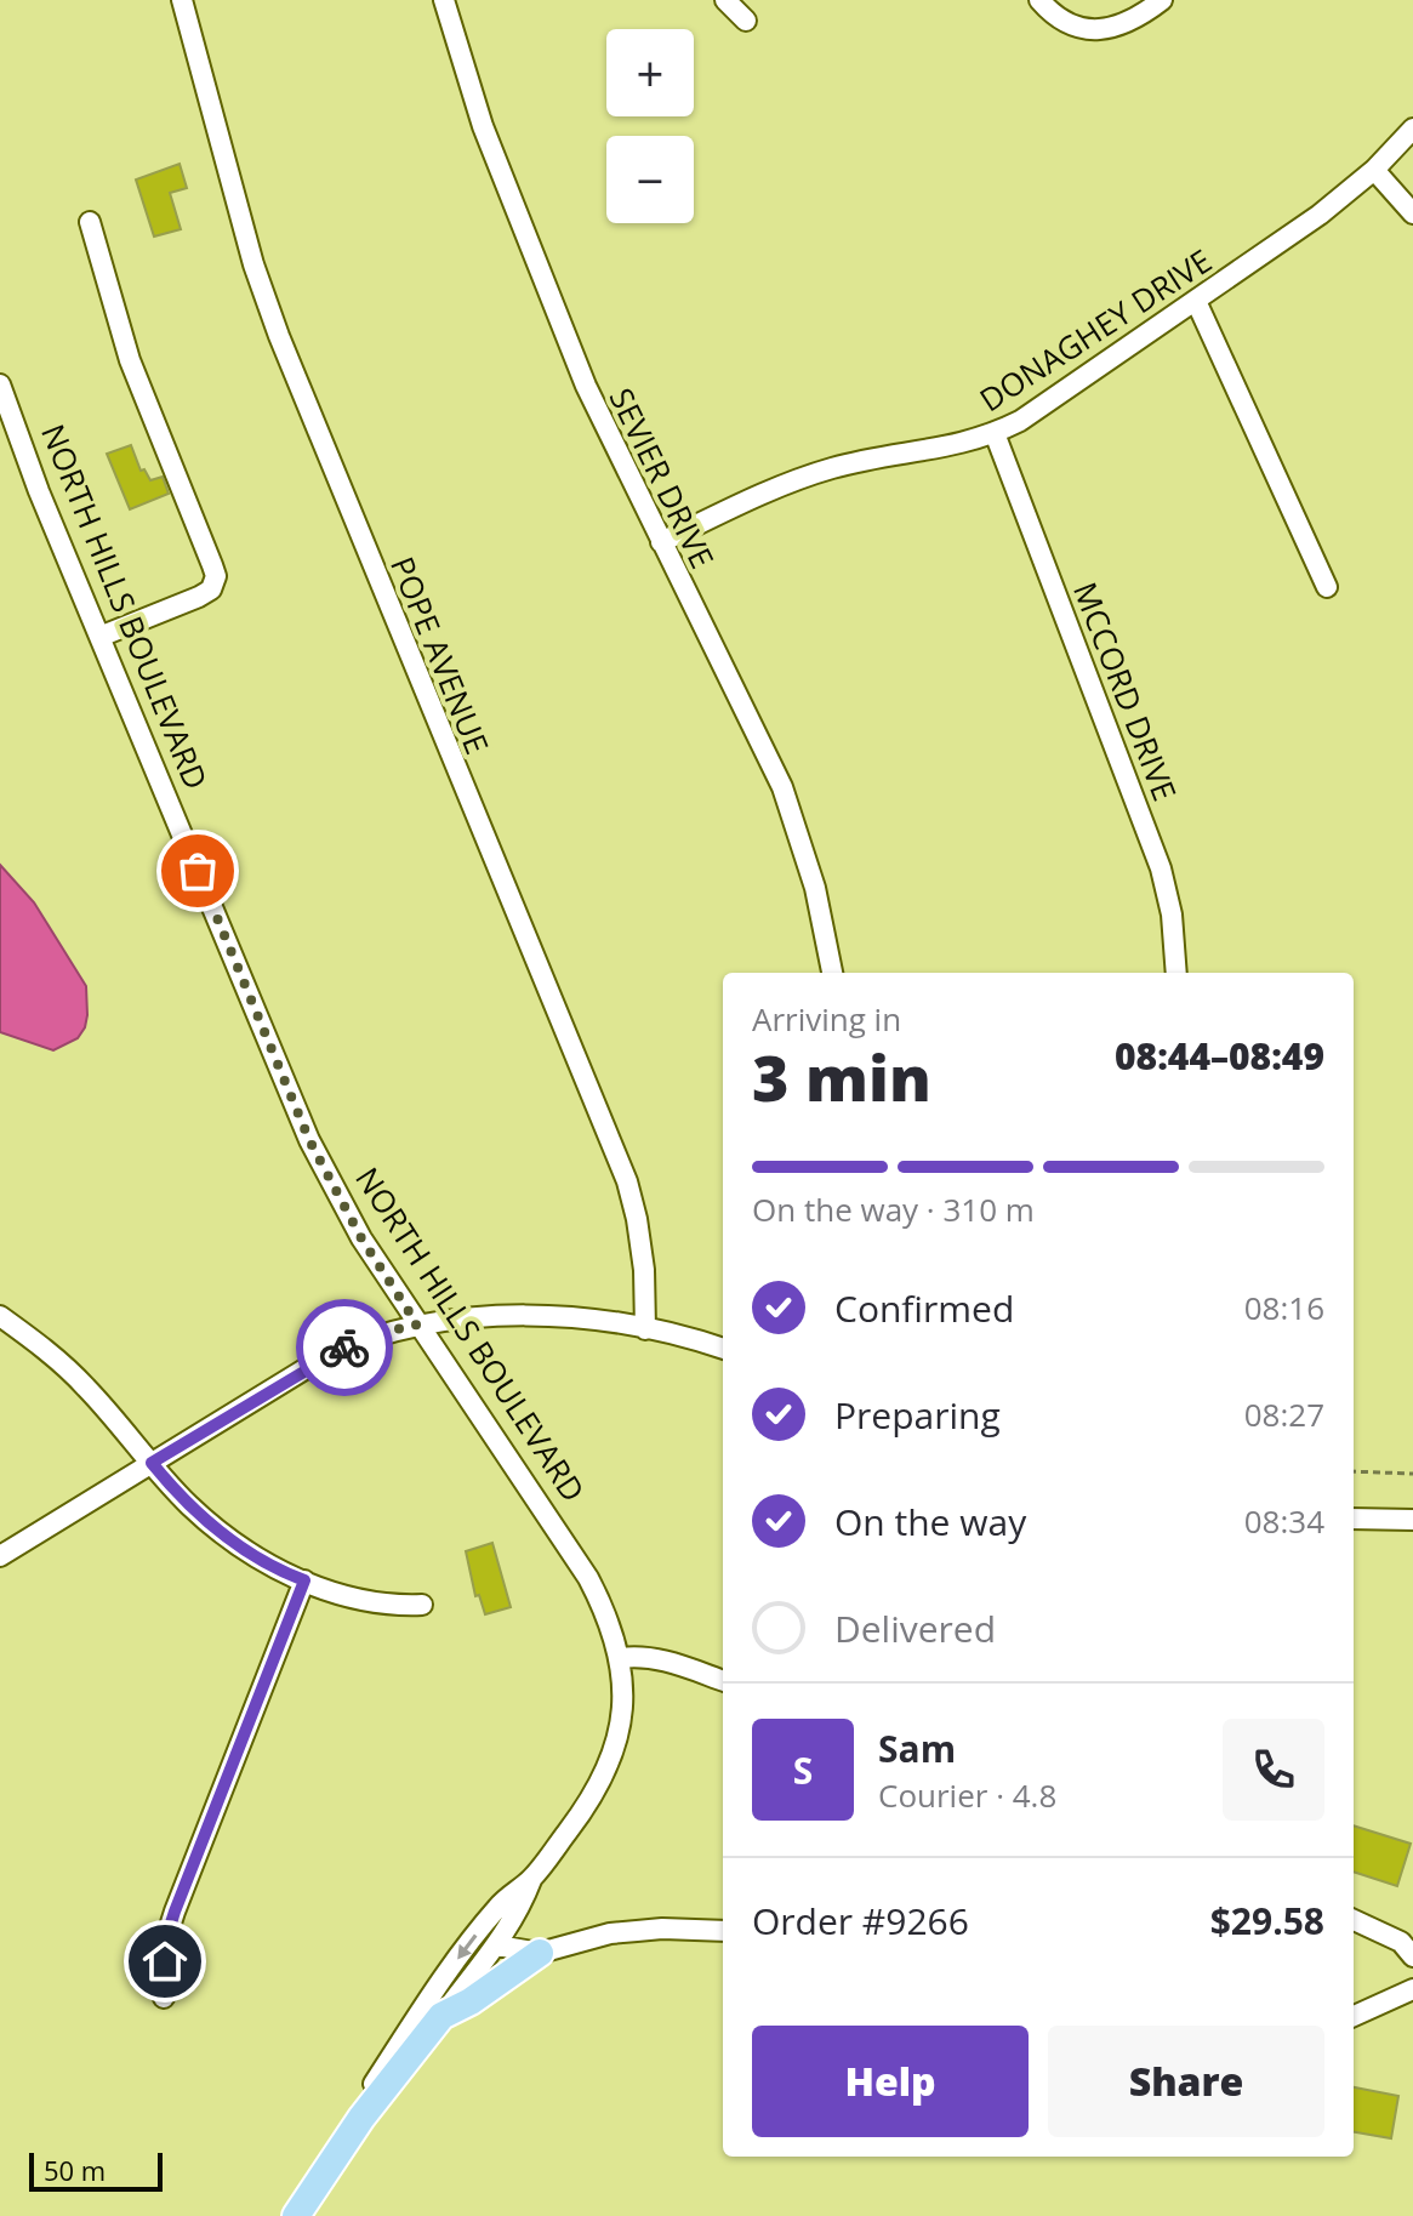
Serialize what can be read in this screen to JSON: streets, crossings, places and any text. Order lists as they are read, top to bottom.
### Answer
{
  "streets": {
    "main road": ["NORTH HILLS BOULEVARD"],
    "street": [
      "DONAGHEY DRIVE",
      "SEVIER DRIVE",
      "POPE AVENUE",
      "MCCORD DRIVE"
    ]
  },
  "crossings": [
    ["DONAGHEY DRIVE", "SEVIER DRIVE"],
    ["DONAGHEY DRIVE", "MCCORD DRIVE"]
  ],
  "scale_bar": "50 m",
  "page": {
    "map_buttons": ["+", "−"],
    "heading": ["3 min", "Arriving in", "08:44–08:49"],
    "panel": [
      "Sam",
      "Courier · 4.8",
      "Order #9266",
      "$29.58"
    ],
    "bar": "On the way · 310 m",
    "list": [
      ["Confirmed", "08:16"],
      ["Preparing", "08:27"],
      ["On the way", "08:34"],
      "Delivered"
    ],
    "round": "S",
    "buttons": ["Help", "Share"],
    "scale": "50 m"
  }
}
